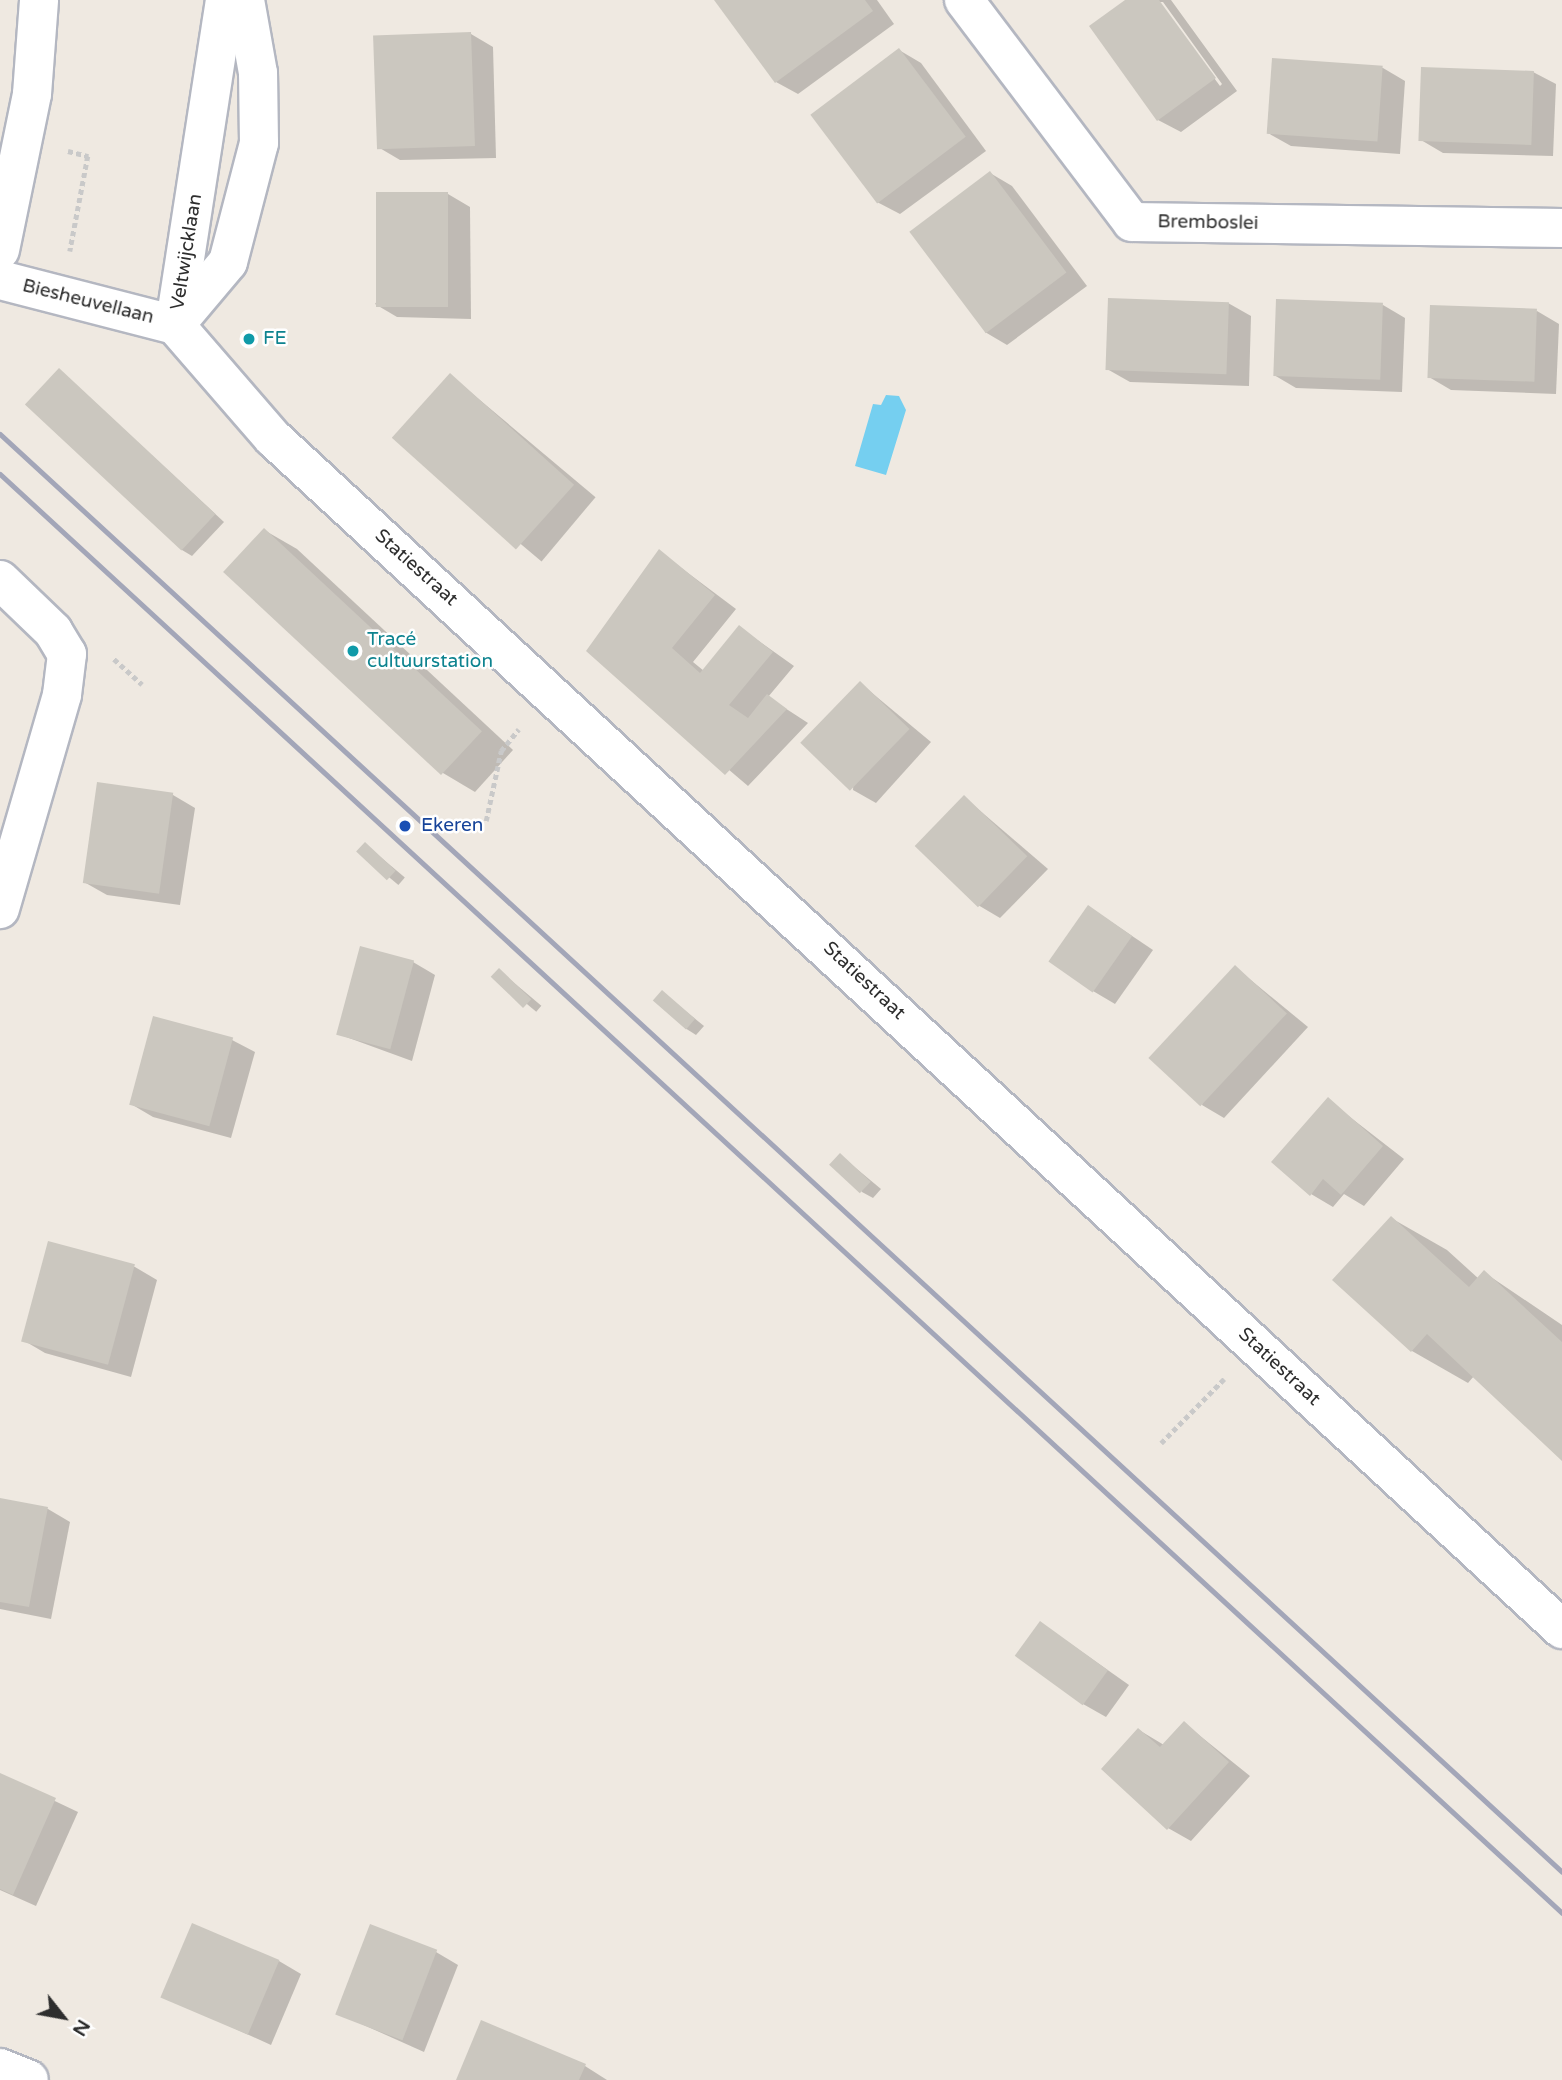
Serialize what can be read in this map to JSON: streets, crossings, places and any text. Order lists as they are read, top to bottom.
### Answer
{
  "streets": {
    "street": [
      "Bremboslei",
      "Veltwijcklaan",
      "Biesheuvellaan",
      "Statiestraat"
    ]
  },
  "crossings": [
    ["Veltwijcklaan", "Biesheuvellaan"],
    ["Veltwijcklaan", "Statiestraat"],
    ["Biesheuvellaan", "Statiestraat"]
  ],
  "places": ["FE", "Tracé cultuurstation", "Ekeren"],
  "north": "bottom right"
}
